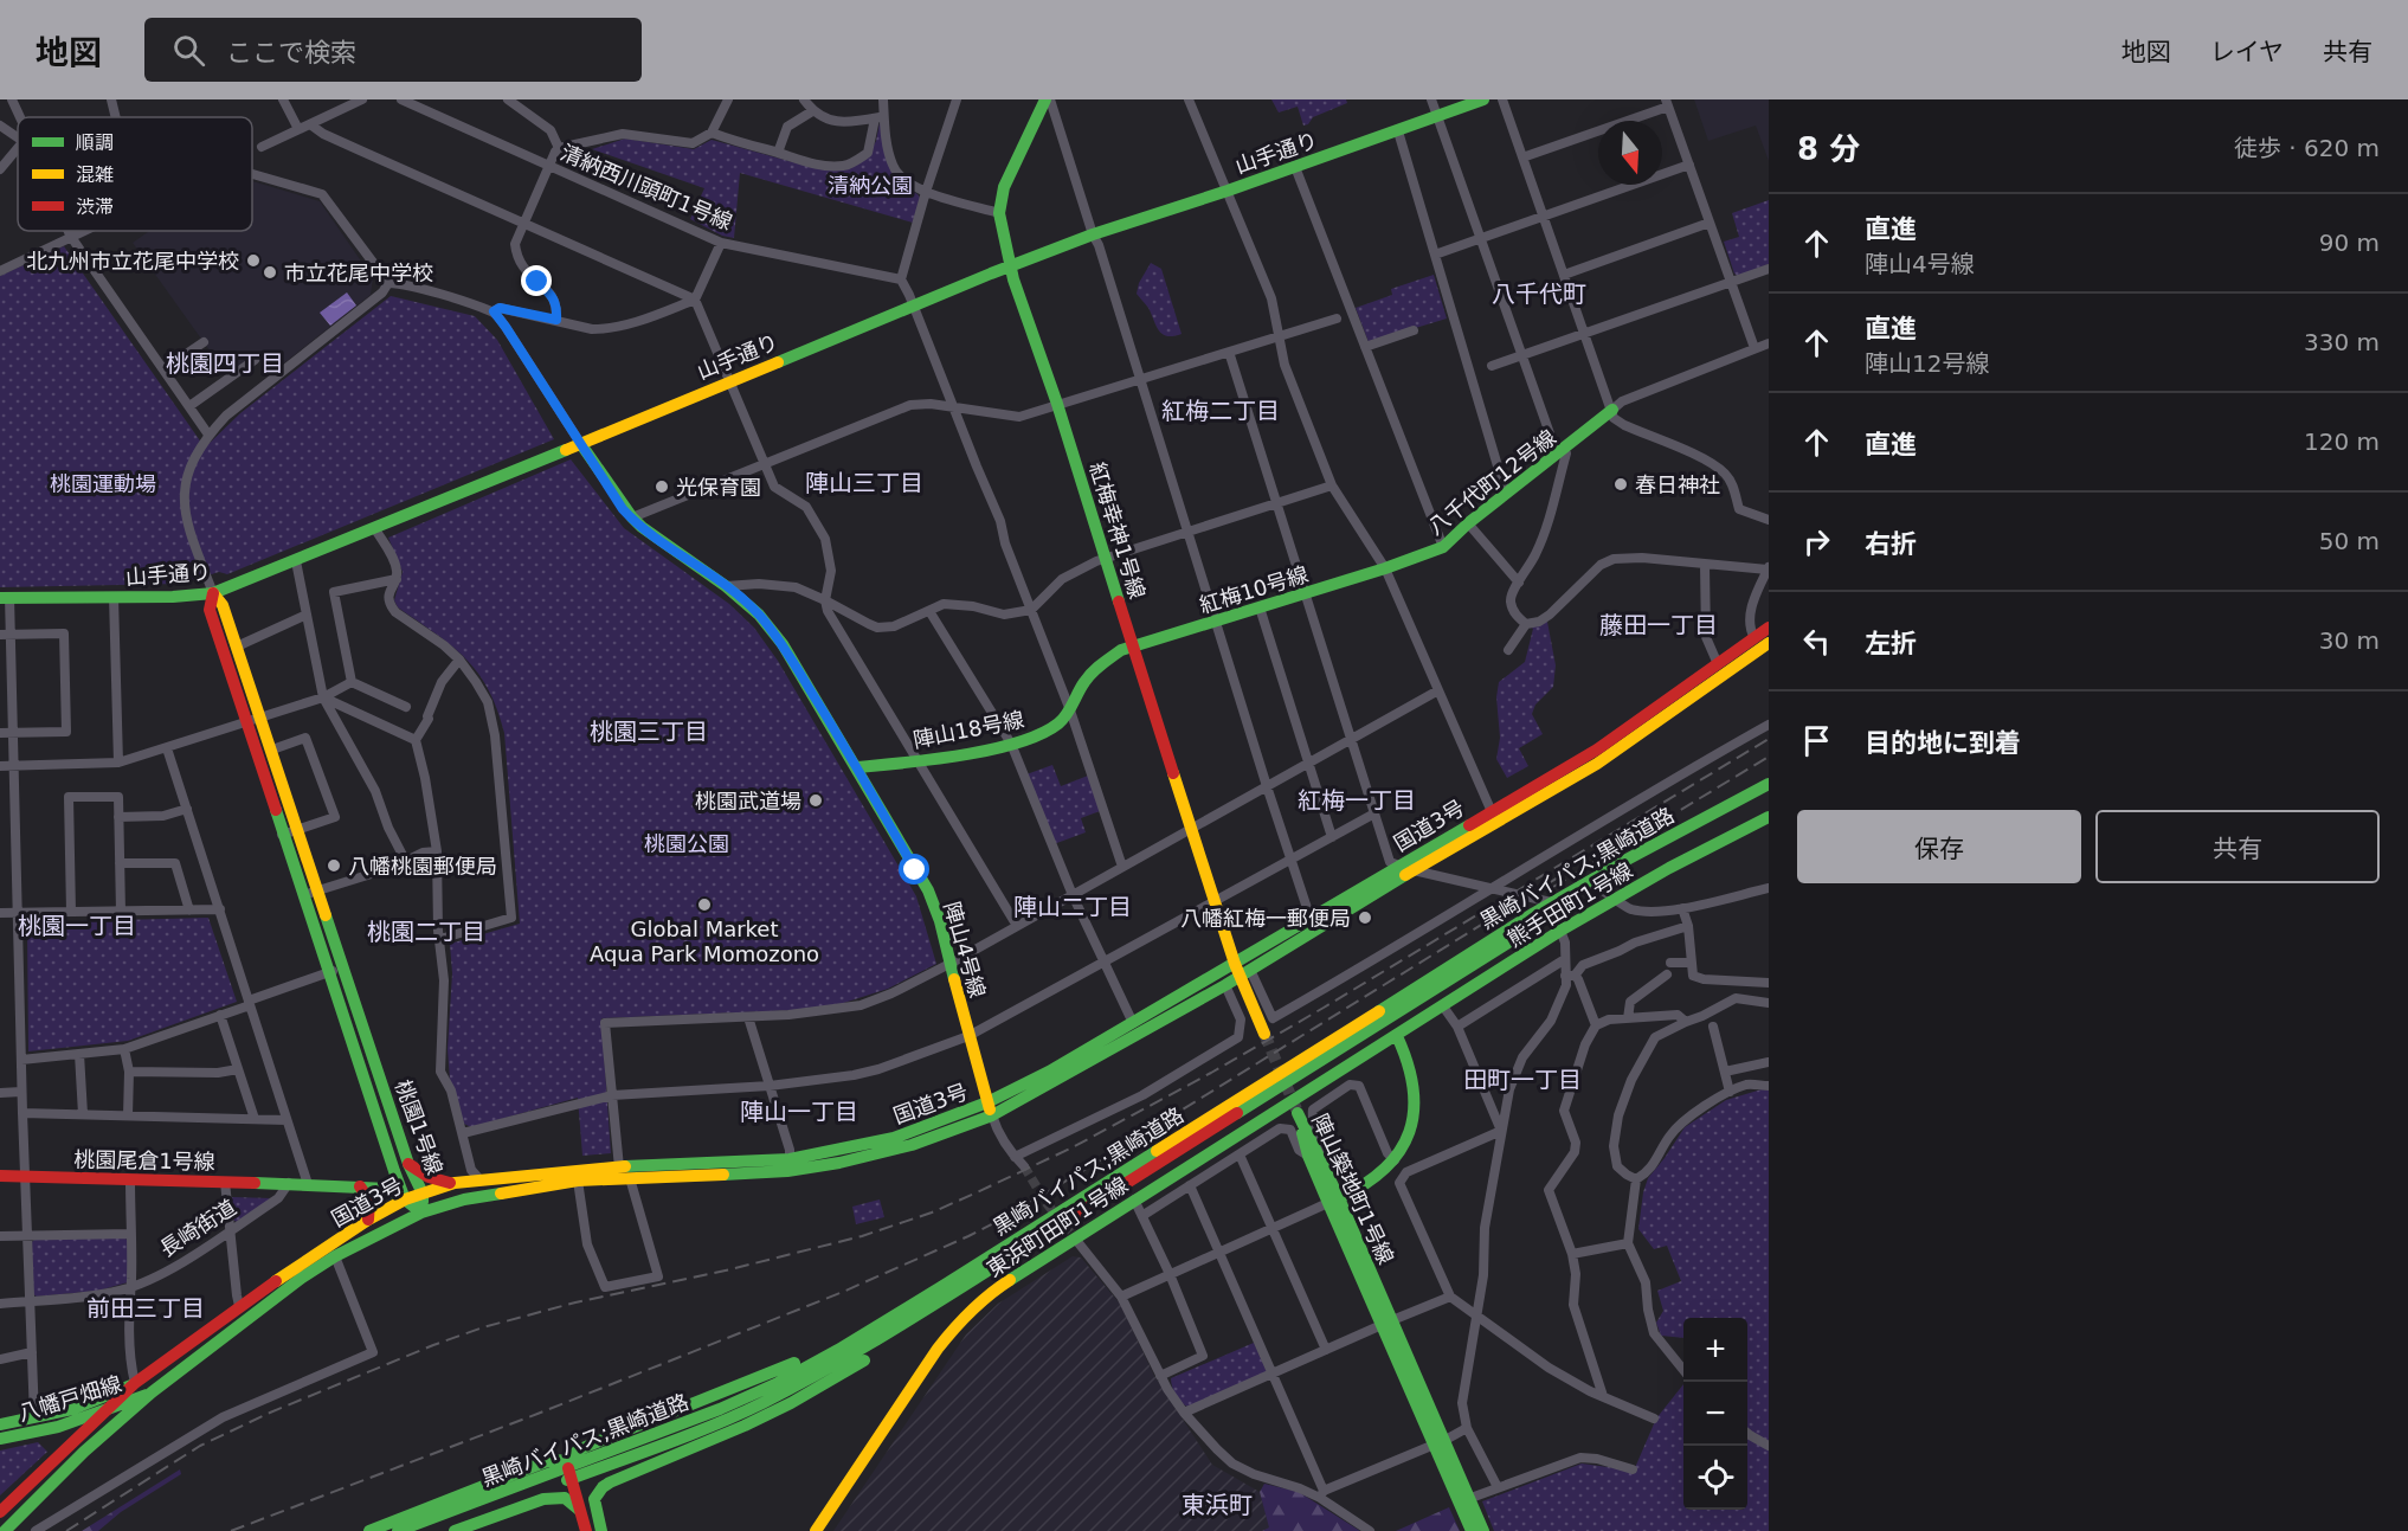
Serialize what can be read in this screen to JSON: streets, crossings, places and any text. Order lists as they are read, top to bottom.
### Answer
{
  "streets": {
    "main road": [
      "山手通り",
      "八千代町12号線",
      "紅梅幸神1号線",
      "紅梅10号線",
      "陣山18号線",
      "国道3号",
      "黒崎バイパス;黒崎道路",
      "熊手田町1号線",
      "陣山4号線",
      "桃園1号線",
      "桃園尾倉1号線",
      "陣山築地町1号線",
      "東浜町田町1号線",
      "八幡戸畑線"
    ],
    "street": ["清納西川頭町1号線", "長崎街道"]
  },
  "crossings": [
    ["山手通り", "紅梅幸神1号線"],
    ["山手通り", "陣山4号線"],
    ["山手通り", "桃園1号線"],
    ["八千代町12号線", "紅梅10号線"],
    ["紅梅幸神1号線", "紅梅10号線"],
    ["紅梅幸神1号線", "陣山18号線"],
    ["紅梅幸神1号線", "国道3号"],
    ["紅梅10号線", "陣山18号線"],
    ["陣山18号線", "陣山4号線"],
    ["国道3号", "陣山4号線"],
    ["国道3号", "桃園1号線"],
    ["国道3号", "八幡戸畑線"],
    ["熊手田町1号線", "東浜町田町1号線"],
    ["桃園尾倉1号線", "長崎街道"]
  ],
  "districts": [
    "八千代町",
    "桃園四丁目",
    "紅梅二丁目",
    "陣山三丁目",
    "藤田一丁目",
    "桃園三丁目",
    "紅梅一丁目",
    "陣山二丁目",
    "桃園一丁目",
    "桃園二丁目",
    "田町一丁目",
    "陣山一丁目",
    "前田三丁目",
    "東浜町"
  ],
  "parks": ["清納公園", "桃園運動場", "桃園公園"],
  "places": [
    "北九州市立花尾中学校",
    "市立花尾中学校",
    "春日神社",
    "光保育園",
    "桃園武道場",
    "八幡桃園郵便局",
    "Global Market Aqua Park Momozono",
    "八幡紅梅一郵便局"
  ],
  "legend": ["順調", "混雑", "渋滞"],
  "north": "bottom",
  "page": {
    "header": "地図",
    "search": "ここで検索",
    "nav": ["地図", "レイヤ", "共有"],
    "heading": ["8 分", "徒歩 · 620 m"],
    "list": [
      ["直進", "陣山4号線", "90 m"],
      ["直進", "陣山12号線", "330 m"],
      ["直進", "120 m"],
      ["右折", "50 m"],
      ["左折", "30 m"],
      "目的地に到着"
    ],
    "buttons": ["保存", "共有"],
    "map_buttons": ["+", "−"]
  }
}
